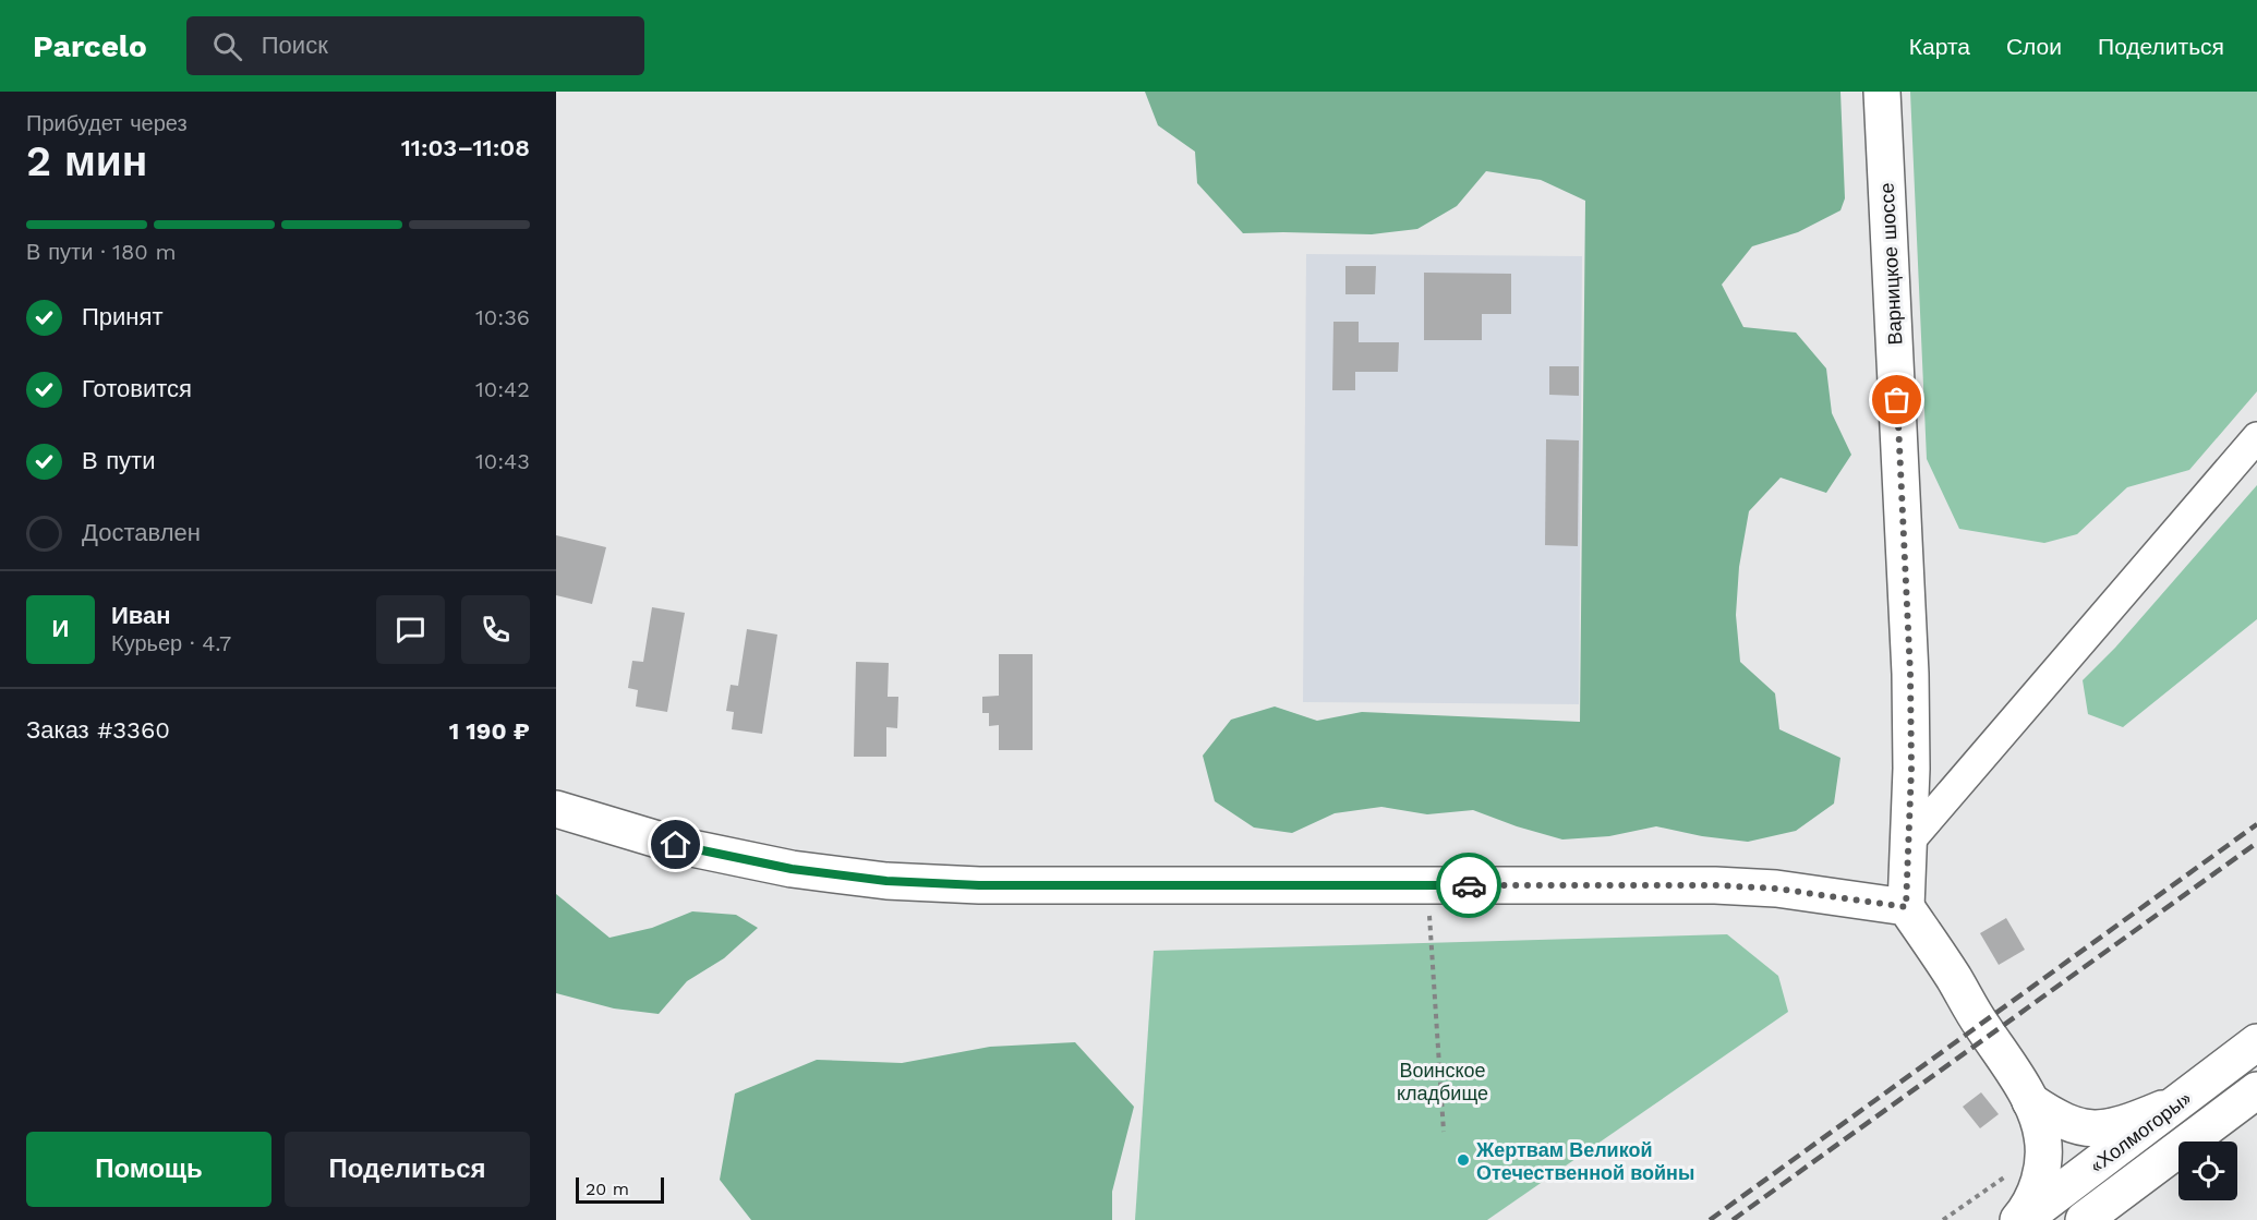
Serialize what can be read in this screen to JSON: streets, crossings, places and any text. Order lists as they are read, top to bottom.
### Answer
{
  "streets": {
    "main road": ["Варницкое шоссе", "«Холмогоры»"]
  },
  "parks": ["Воинское кладбище"],
  "places": ["Жертвам Великой Отечественной войны"],
  "scale_bar": "20 m",
  "page": {
    "header": "Parcelo",
    "search": "Поиск",
    "nav": ["Карта", "Слои", "Поделиться"],
    "heading": ["2 мин", "Прибудет через", "11:03–11:08"],
    "panel": [
      "Иван",
      "Курьер · 4.7",
      "Заказ #3360",
      "1 190 ₽"
    ],
    "bar": "В пути · 180 m",
    "list": [
      ["Принят", "10:36"],
      ["Готовится", "10:42"],
      ["В пути", "10:43"],
      "Доставлен"
    ],
    "round": "И",
    "buttons": ["Помощь", "Поделиться"],
    "scale": "20 m"
  }
}
